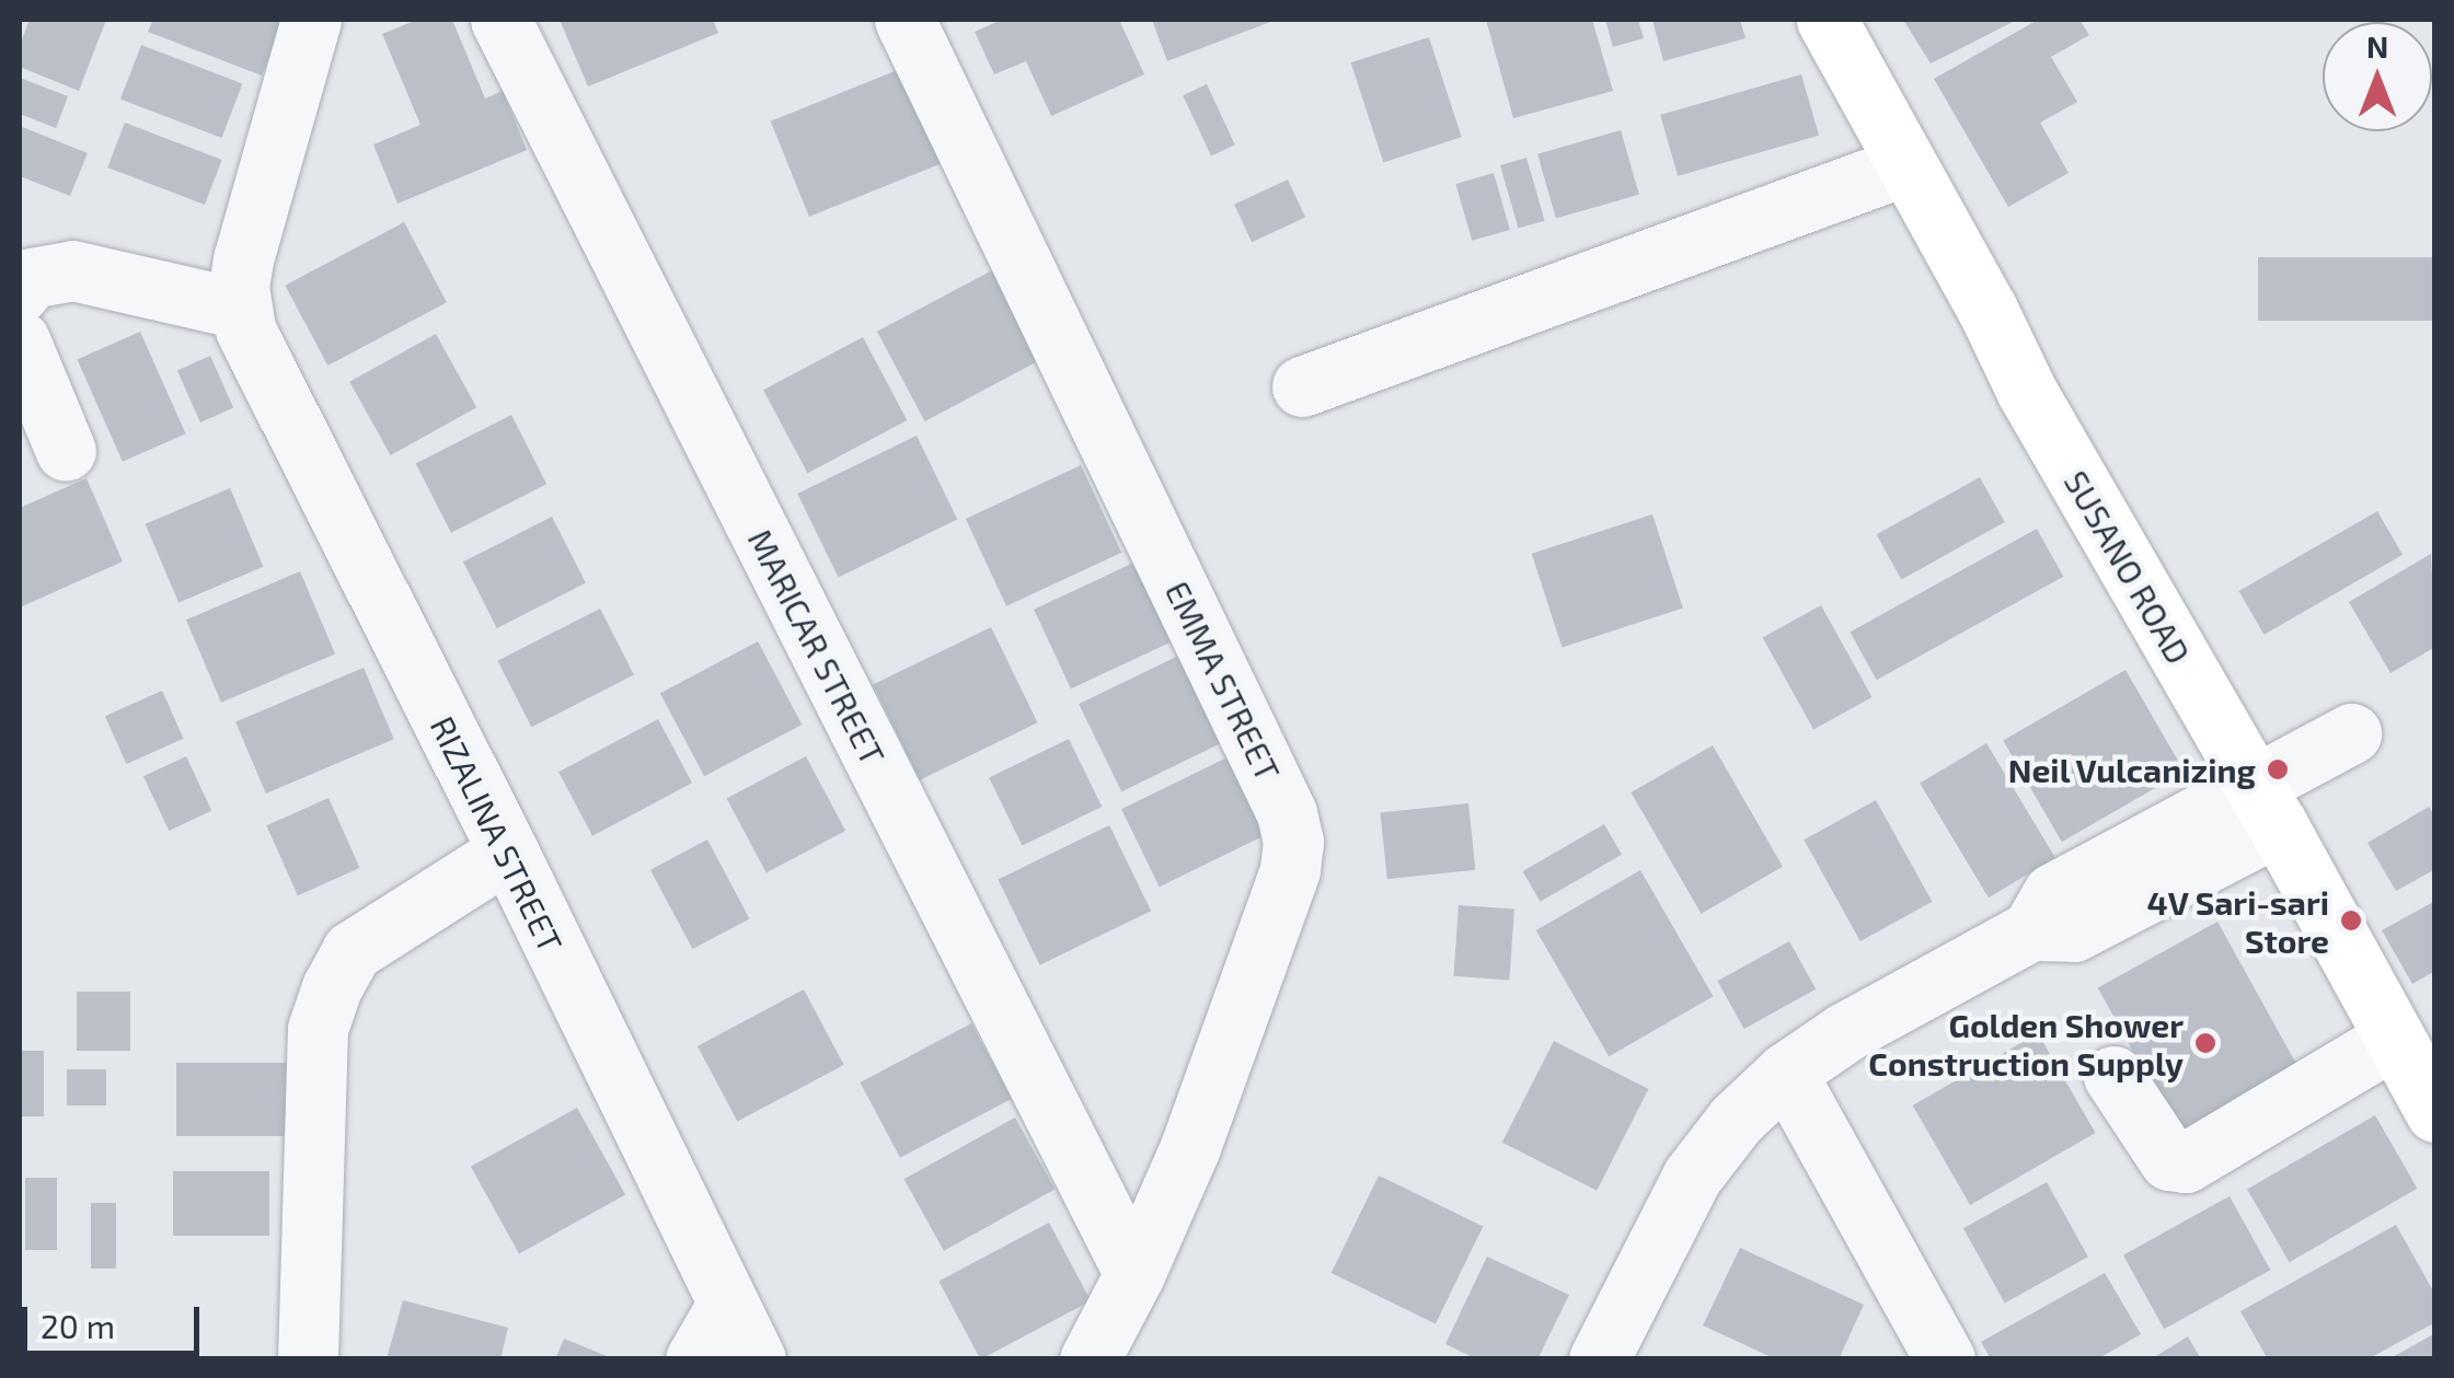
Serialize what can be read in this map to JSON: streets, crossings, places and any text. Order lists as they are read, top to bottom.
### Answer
{
  "streets": {
    "main road": ["SUSANO ROAD"],
    "street": ["MARICAR STREET", "EMMA STREET", "RIZALINA STREET"]
  },
  "crossings": [
    ["MARICAR STREET", "EMMA STREET"]
  ],
  "places": ["Neil Vulcanizing", "4V Sari-sari Store", "Golden Shower Construction Supply"],
  "scale_bar": "20 m",
  "north": "top"
}
